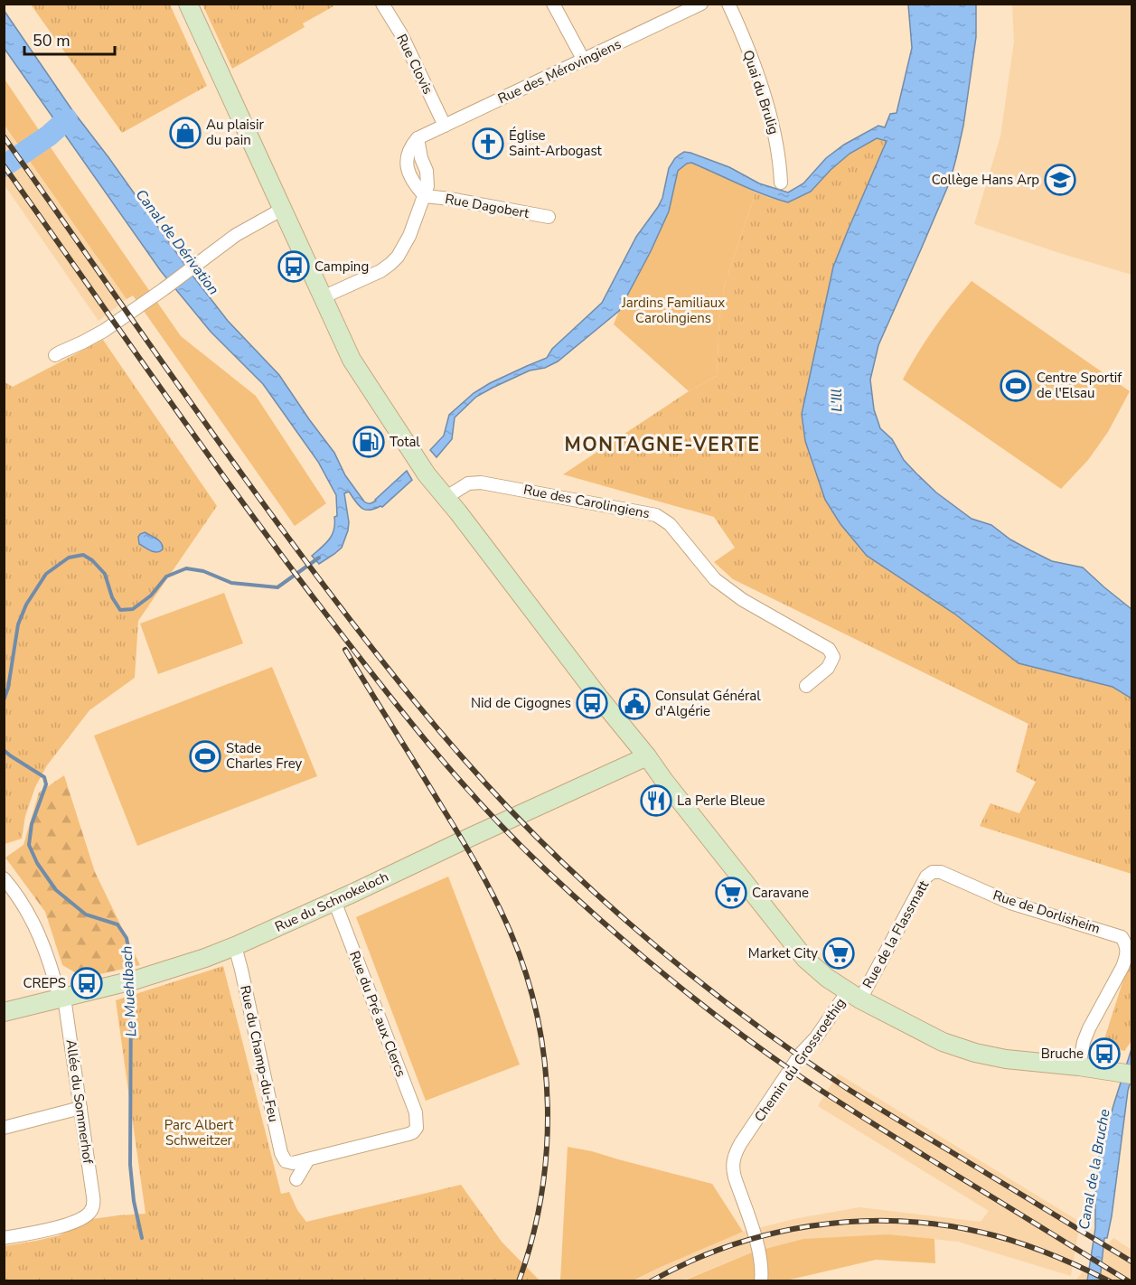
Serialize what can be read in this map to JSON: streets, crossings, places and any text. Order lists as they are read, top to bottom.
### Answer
{
  "streets": {
    "main road": ["Rue du Schnokeloch"],
    "street": [
      "Rue Clovis",
      "Rue des Mérovingiens",
      "Quai du Brulig",
      "Rue Dagobert",
      "Rue des Carolingiens",
      "Rue de Dorlisheim",
      "Rue de la Flassmatt",
      "Rue du Pré aux Clercs",
      "Rue du Champ-du-Feu",
      "Chemin du Grossroethig",
      "Allée du Sommerhof"
    ]
  },
  "crossings": [
    ["Rue Clovis", "Rue des Mérovingiens"],
    ["Rue des Mérovingiens", "Rue Dagobert"],
    ["Rue du Schnokeloch", "Rue du Pré aux Clercs"],
    ["Rue du Schnokeloch", "Rue du Champ-du-Feu"],
    ["Rue du Schnokeloch", "Allée du Sommerhof"],
    ["Rue de Dorlisheim", "Rue de la Flassmatt"],
    ["Rue de la Flassmatt", "Chemin du Grossroethig"],
    ["Rue du Pré aux Clercs", "Rue du Champ-du-Feu"]
  ],
  "districts": ["MONTAGNE-VERTE"],
  "water": [
    "Canal de Dérivation",
    "L'Ill",
    "Le Muehlbach",
    "Canal de la Bruche"
  ],
  "parks": ["Jardins Familiaux Carolingiens", "Parc Albert Schweitzer"],
  "places": {
    "shop": ["Au plaisir du pain"],
    "church": ["Église Saint-Arbogast"],
    "school or university": ["Collège Hans Arp"],
    "bus stop": [
      "Camping",
      "Nid de Cigognes",
      "CREPS",
      "Bruche"
    ],
    "sports": ["Centre Sportif de l'Elsau", "Stade Charles Frey"],
    "fuel station": ["Total"],
    "public building": ["Consulat Général d'Algérie"],
    "restaurant": ["La Perle Bleue"],
    "supermarket": ["Caravane", "Market City"]
  },
  "scale_bar": "50 m"
}
